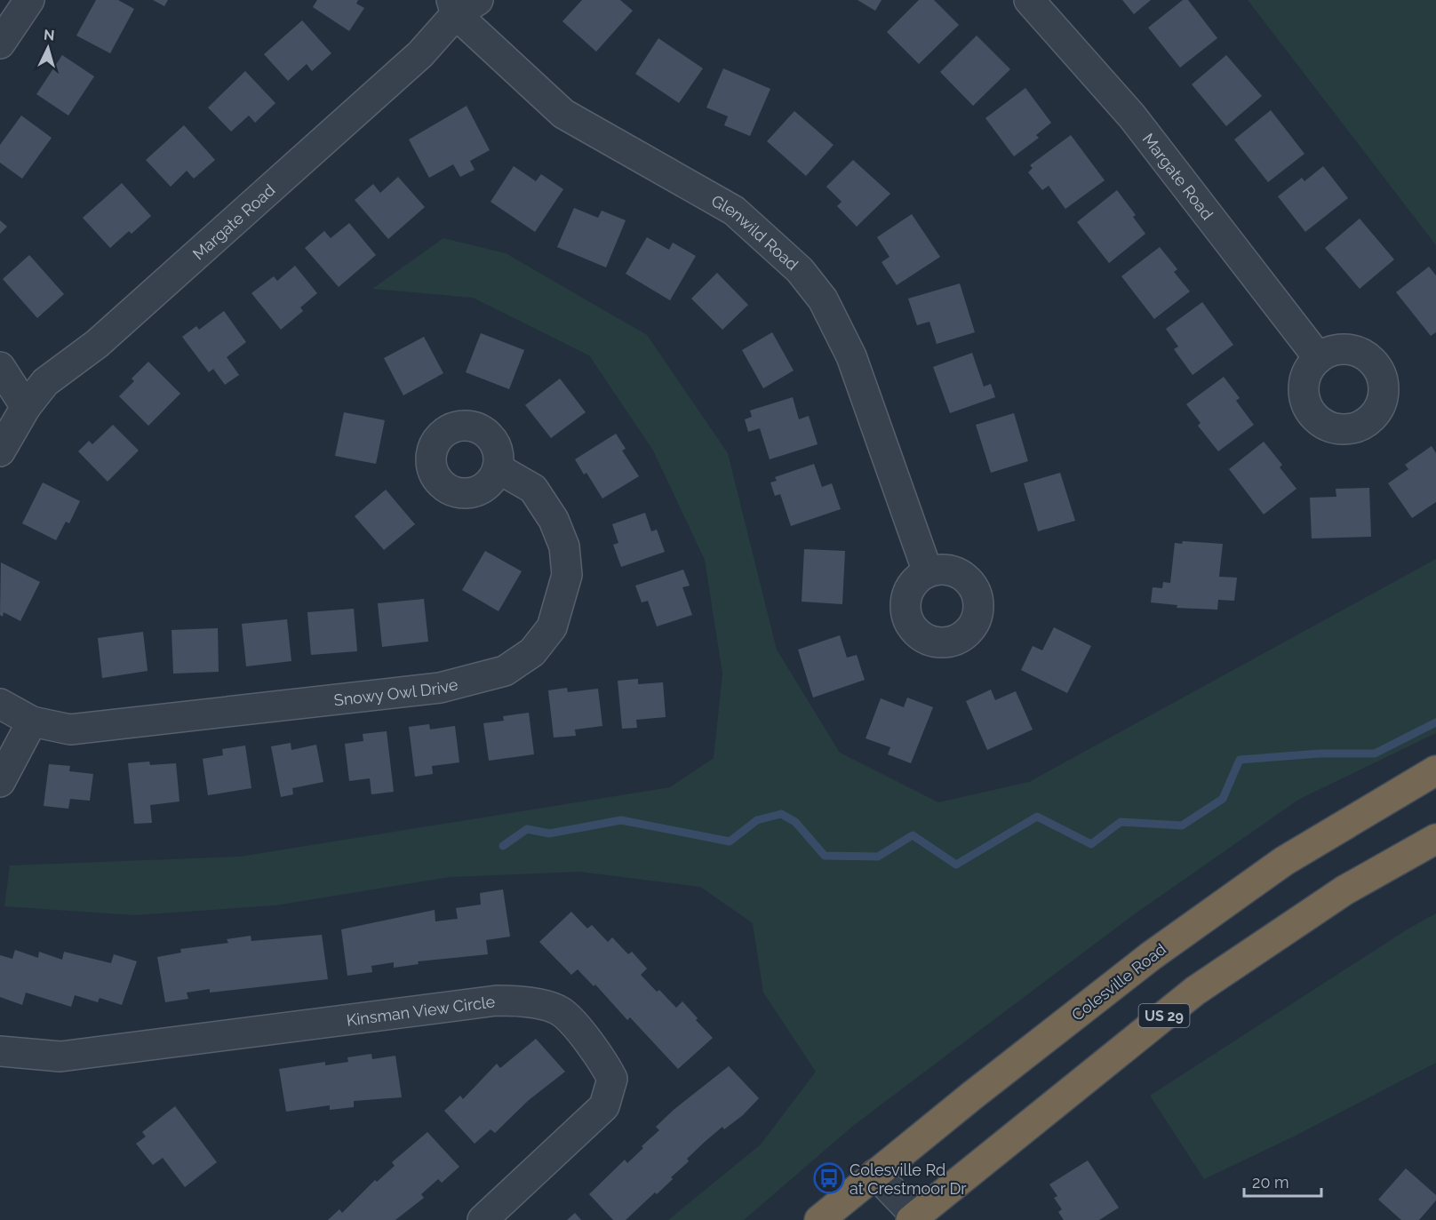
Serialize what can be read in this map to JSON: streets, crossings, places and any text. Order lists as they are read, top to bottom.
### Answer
{
  "streets": {
    "highway": ["Colesville Road", "US 29"],
    "street": [
      "Margate Road",
      "Glenwild Road",
      "Snowy Owl Drive",
      "Kinsman View Circle"
    ]
  },
  "crossings": [
    ["Margate Road", "Glenwild Road"]
  ],
  "places": {
    "bus stop": ["Colesville Rd at Crestmoor Dr"]
  },
  "scale_bar": "20 m",
  "north": "top"
}
